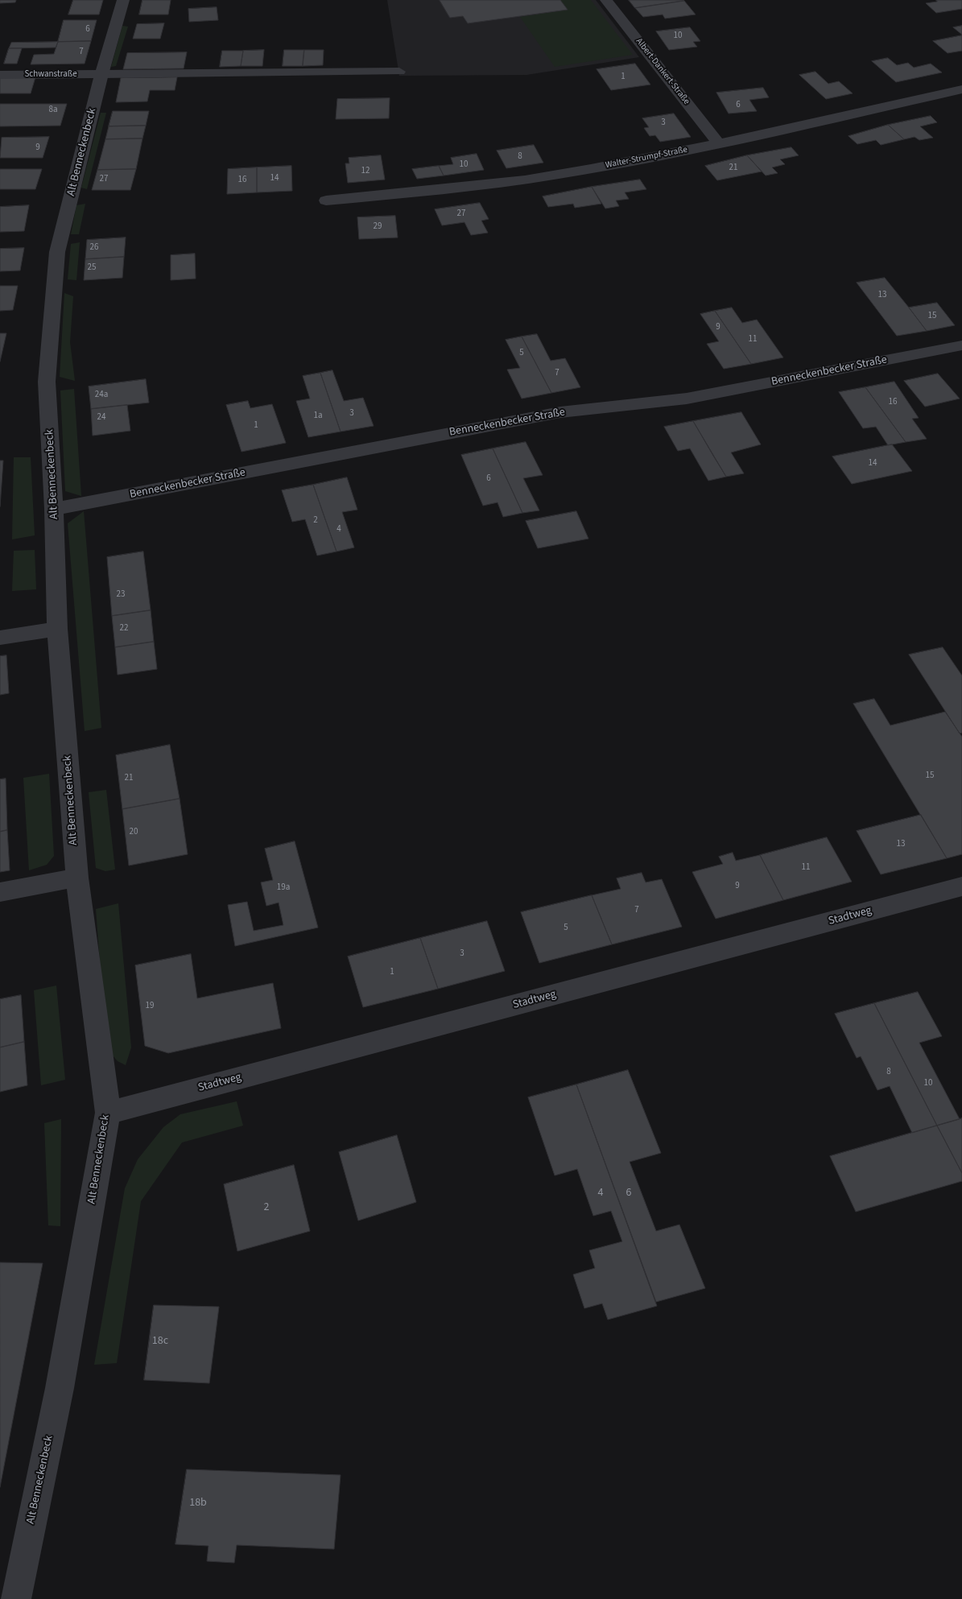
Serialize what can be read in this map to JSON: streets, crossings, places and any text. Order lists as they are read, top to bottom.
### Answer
{
  "streets": {
    "street": [
      "Albert-Dankert-Straße",
      "Schwanstraße",
      "Alt Benneckenbeck",
      "Walter-Strumpf-Straße",
      "Benneckenbecker Straße",
      "Stadtweg"
    ]
  },
  "crossings": [
    ["Albert-Dankert-Straße", "Walter-Strumpf-Straße"],
    ["Schwanstraße", "Alt Benneckenbeck"],
    ["Alt Benneckenbeck", "Benneckenbecker Straße"],
    ["Alt Benneckenbeck", "Stadtweg"]
  ],
  "house_numbers": [
    "6",
    "10",
    "7",
    "1",
    "6",
    "8a",
    "3",
    "9",
    "8",
    "10",
    "21",
    "12",
    "14",
    "27",
    "16",
    "27",
    "29",
    "26",
    "25",
    "13",
    "15",
    "9",
    "11",
    "5",
    "7",
    "24a",
    "16",
    "3",
    "1a",
    "24",
    "1",
    "14",
    "6",
    "2",
    "4",
    "23",
    "22",
    "15",
    "21",
    "20",
    "13",
    "11",
    "9",
    "19a",
    "7",
    "5",
    "3",
    "1",
    "19",
    "8",
    "10",
    "4",
    "6",
    "2",
    "18c",
    "18b"
  ]
}
